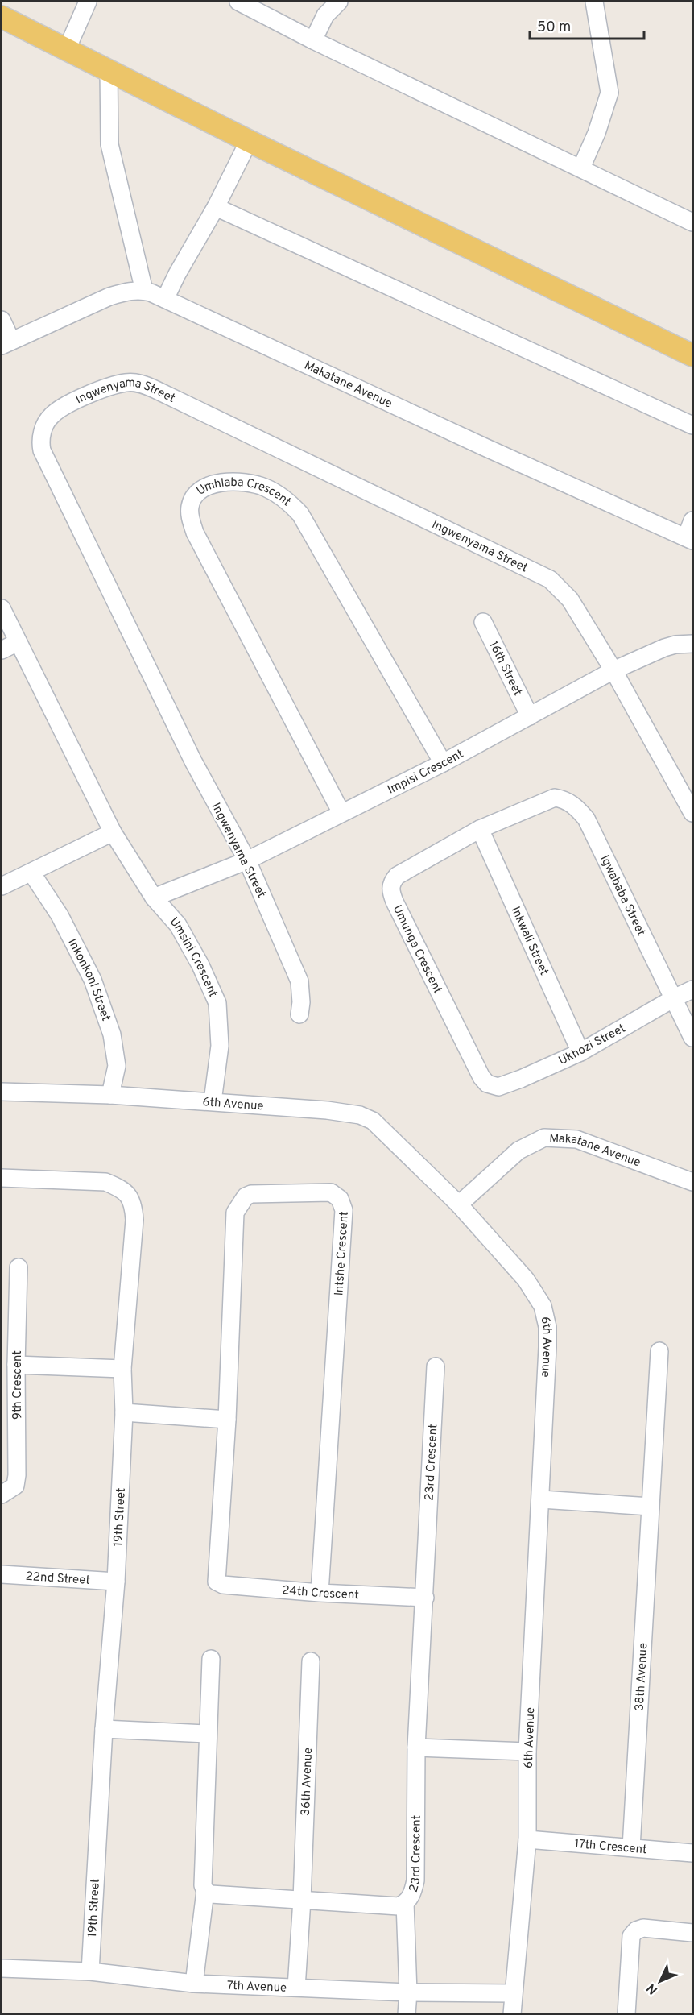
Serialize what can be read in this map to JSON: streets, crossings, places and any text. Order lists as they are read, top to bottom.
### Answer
{
  "streets": {
    "street": [
      "Makatane Avenue",
      "Ingwenyama Street",
      "Umhlaba Crescent",
      "16th Street",
      "Impisi Crescent",
      "Igwababa Street",
      "Inkwali Street",
      "Umunga Crescent",
      "Umsini Crescent",
      "Inkonkoni Street",
      "Ukhozi Street",
      "6th Avenue",
      "Intshe Crescent",
      "9th Crescent",
      "23rd Crescent",
      "19th Street",
      "22nd Street",
      "24th Crescent",
      "38th Avenue",
      "36th Avenue",
      "17th Crescent",
      "7th Avenue"
    ]
  },
  "crossings": [
    ["Makatane Avenue", "6th Avenue"],
    ["Ingwenyama Street", "Impisi Crescent"],
    ["Umhlaba Crescent", "Impisi Crescent"],
    ["16th Street", "Impisi Crescent"],
    ["Impisi Crescent", "Umsini Crescent"],
    ["Igwababa Street", "Umunga Crescent"],
    ["Igwababa Street", "Ukhozi Street"],
    ["Inkwali Street", "Umunga Crescent"],
    ["Inkwali Street", "Ukhozi Street"],
    ["Umunga Crescent", "Ukhozi Street"],
    ["Umsini Crescent", "6th Avenue"],
    ["Inkonkoni Street", "6th Avenue"],
    ["6th Avenue", "17th Crescent"],
    ["6th Avenue", "7th Avenue"],
    ["Intshe Crescent", "24th Crescent"],
    ["23rd Crescent", "24th Crescent"],
    ["23rd Crescent", "36th Avenue"],
    ["19th Street", "22nd Street"],
    ["19th Street", "7th Avenue"],
    ["38th Avenue", "17th Crescent"],
    ["36th Avenue", "7th Avenue"]
  ],
  "scale_bar": "50 m",
  "north": "bottom left"
}
